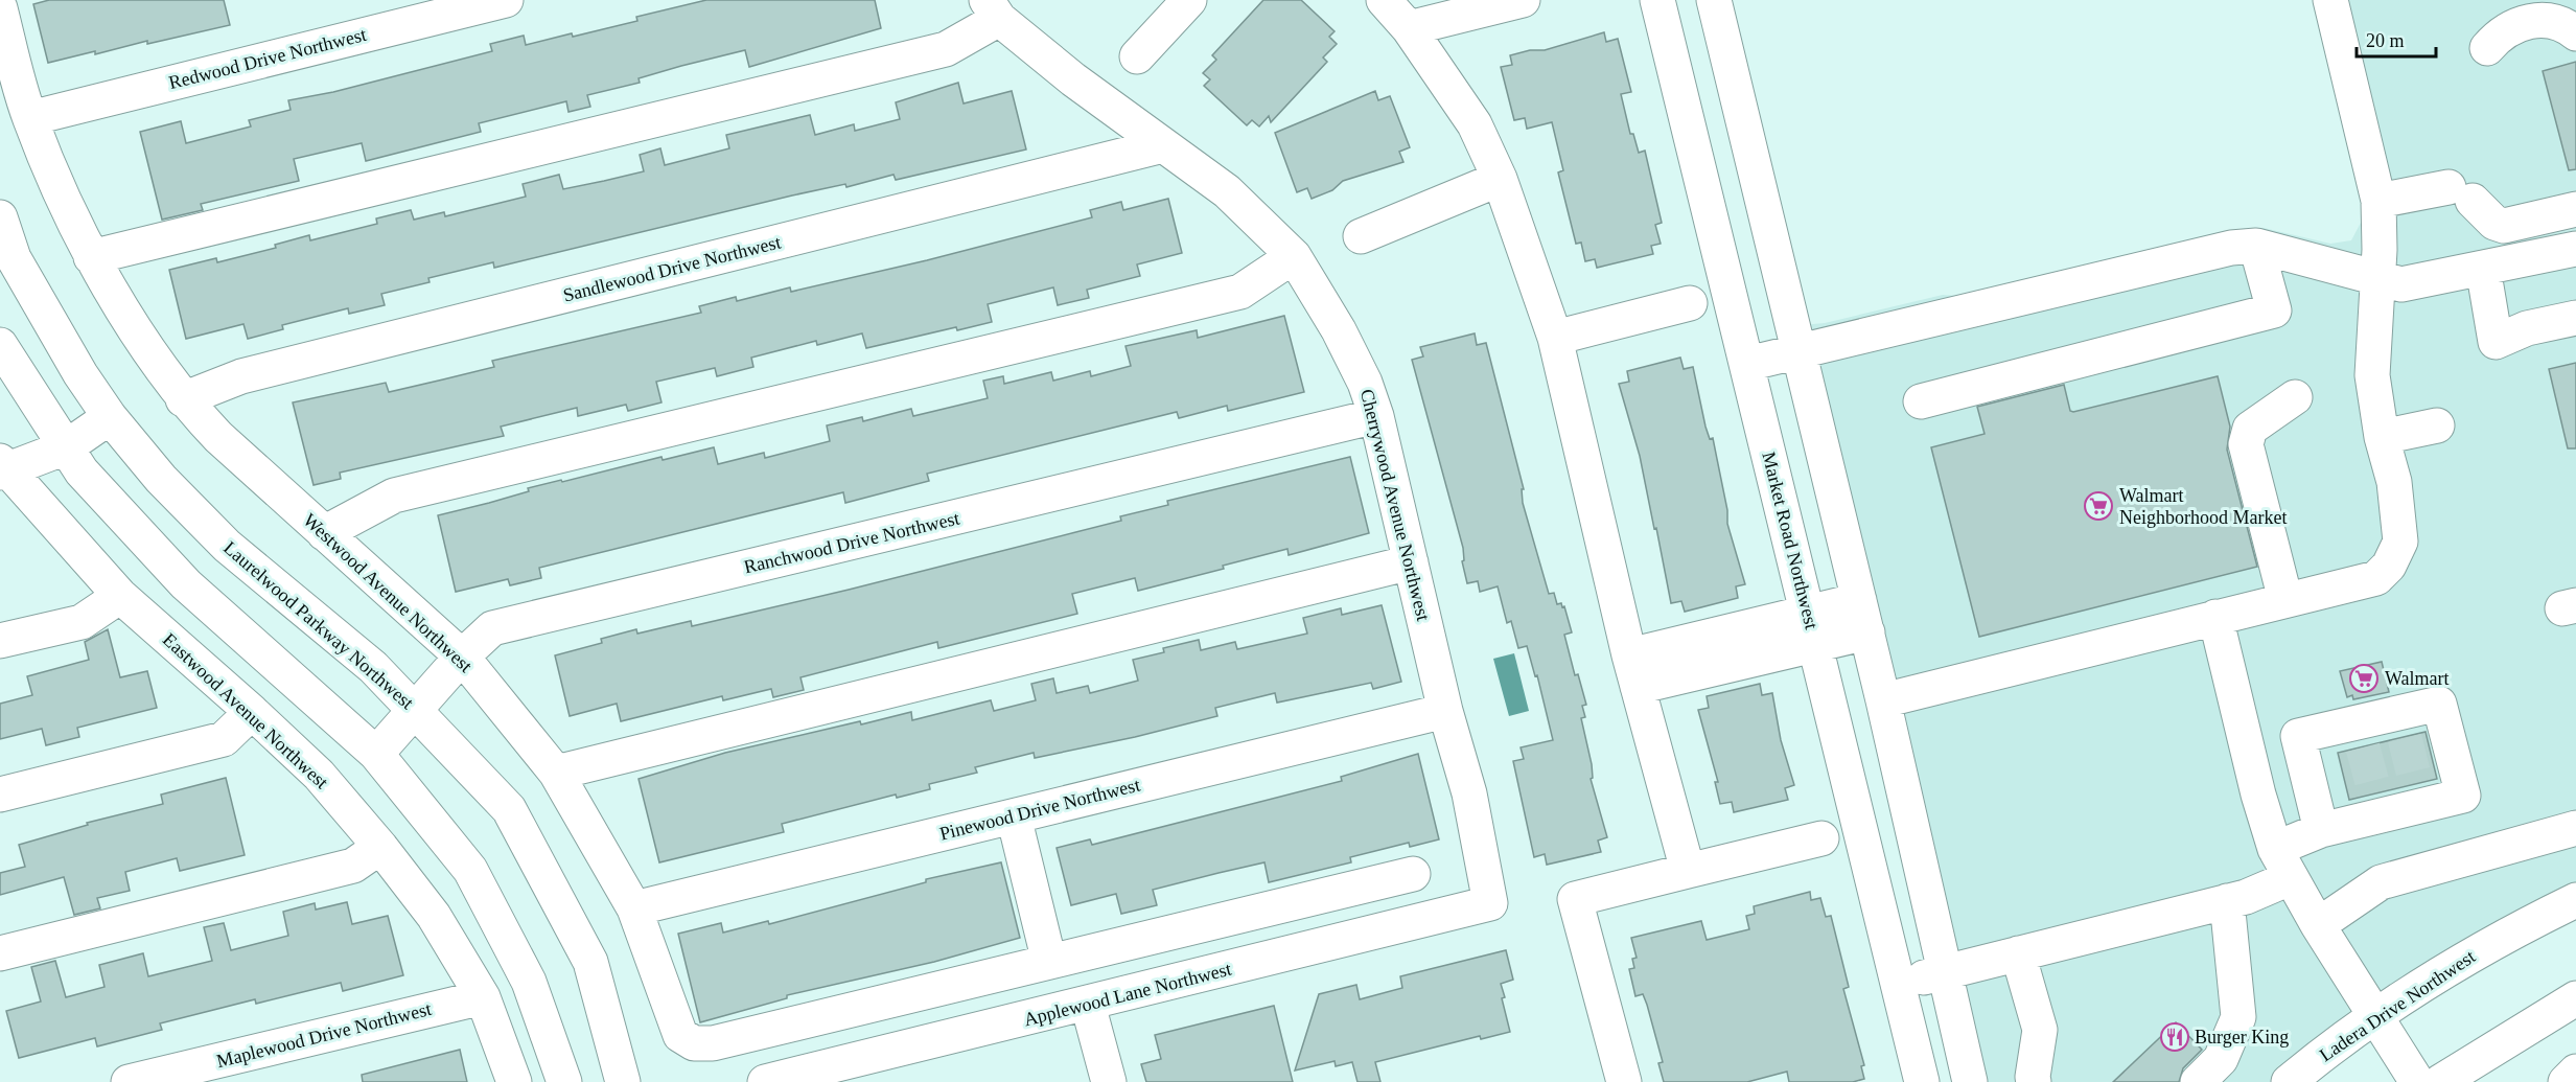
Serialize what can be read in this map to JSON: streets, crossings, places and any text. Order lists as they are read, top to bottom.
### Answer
{
  "streets": {
    "street": [
      "Redwood Drive Northwest",
      "Sandlewood Drive Northwest",
      "Cherrywood Avenue Northwest",
      "Market Road Northwest",
      "Ranchwood Drive Northwest",
      "Westwood Avenue Northwest",
      "Laurelwood Parkway Northwest",
      "Eastwood Avenue Northwest",
      "Pinewood Drive Northwest",
      "Applewood Lane Northwest",
      "Ladera Drive Northwest",
      "Maplewood Drive Northwest"
    ]
  },
  "crossings": [
    ["Redwood Drive Northwest", "Westwood Avenue Northwest"],
    ["Sandlewood Drive Northwest", "Cherrywood Avenue Northwest"],
    ["Sandlewood Drive Northwest", "Westwood Avenue Northwest"],
    ["Cherrywood Avenue Northwest", "Ranchwood Drive Northwest"],
    ["Cherrywood Avenue Northwest", "Pinewood Drive Northwest"],
    ["Cherrywood Avenue Northwest", "Applewood Lane Northwest"],
    ["Ranchwood Drive Northwest", "Westwood Avenue Northwest"],
    ["Ranchwood Drive Northwest", "Laurelwood Parkway Northwest"],
    ["Westwood Avenue Northwest", "Pinewood Drive Northwest"],
    ["Eastwood Avenue Northwest", "Maplewood Drive Northwest"]
  ],
  "places": {
    "supermarket": ["Walmart Neighborhood Market", "Walmart"],
    "restaurant": ["Burger King"]
  },
  "scale_bar": "20 m"
}
